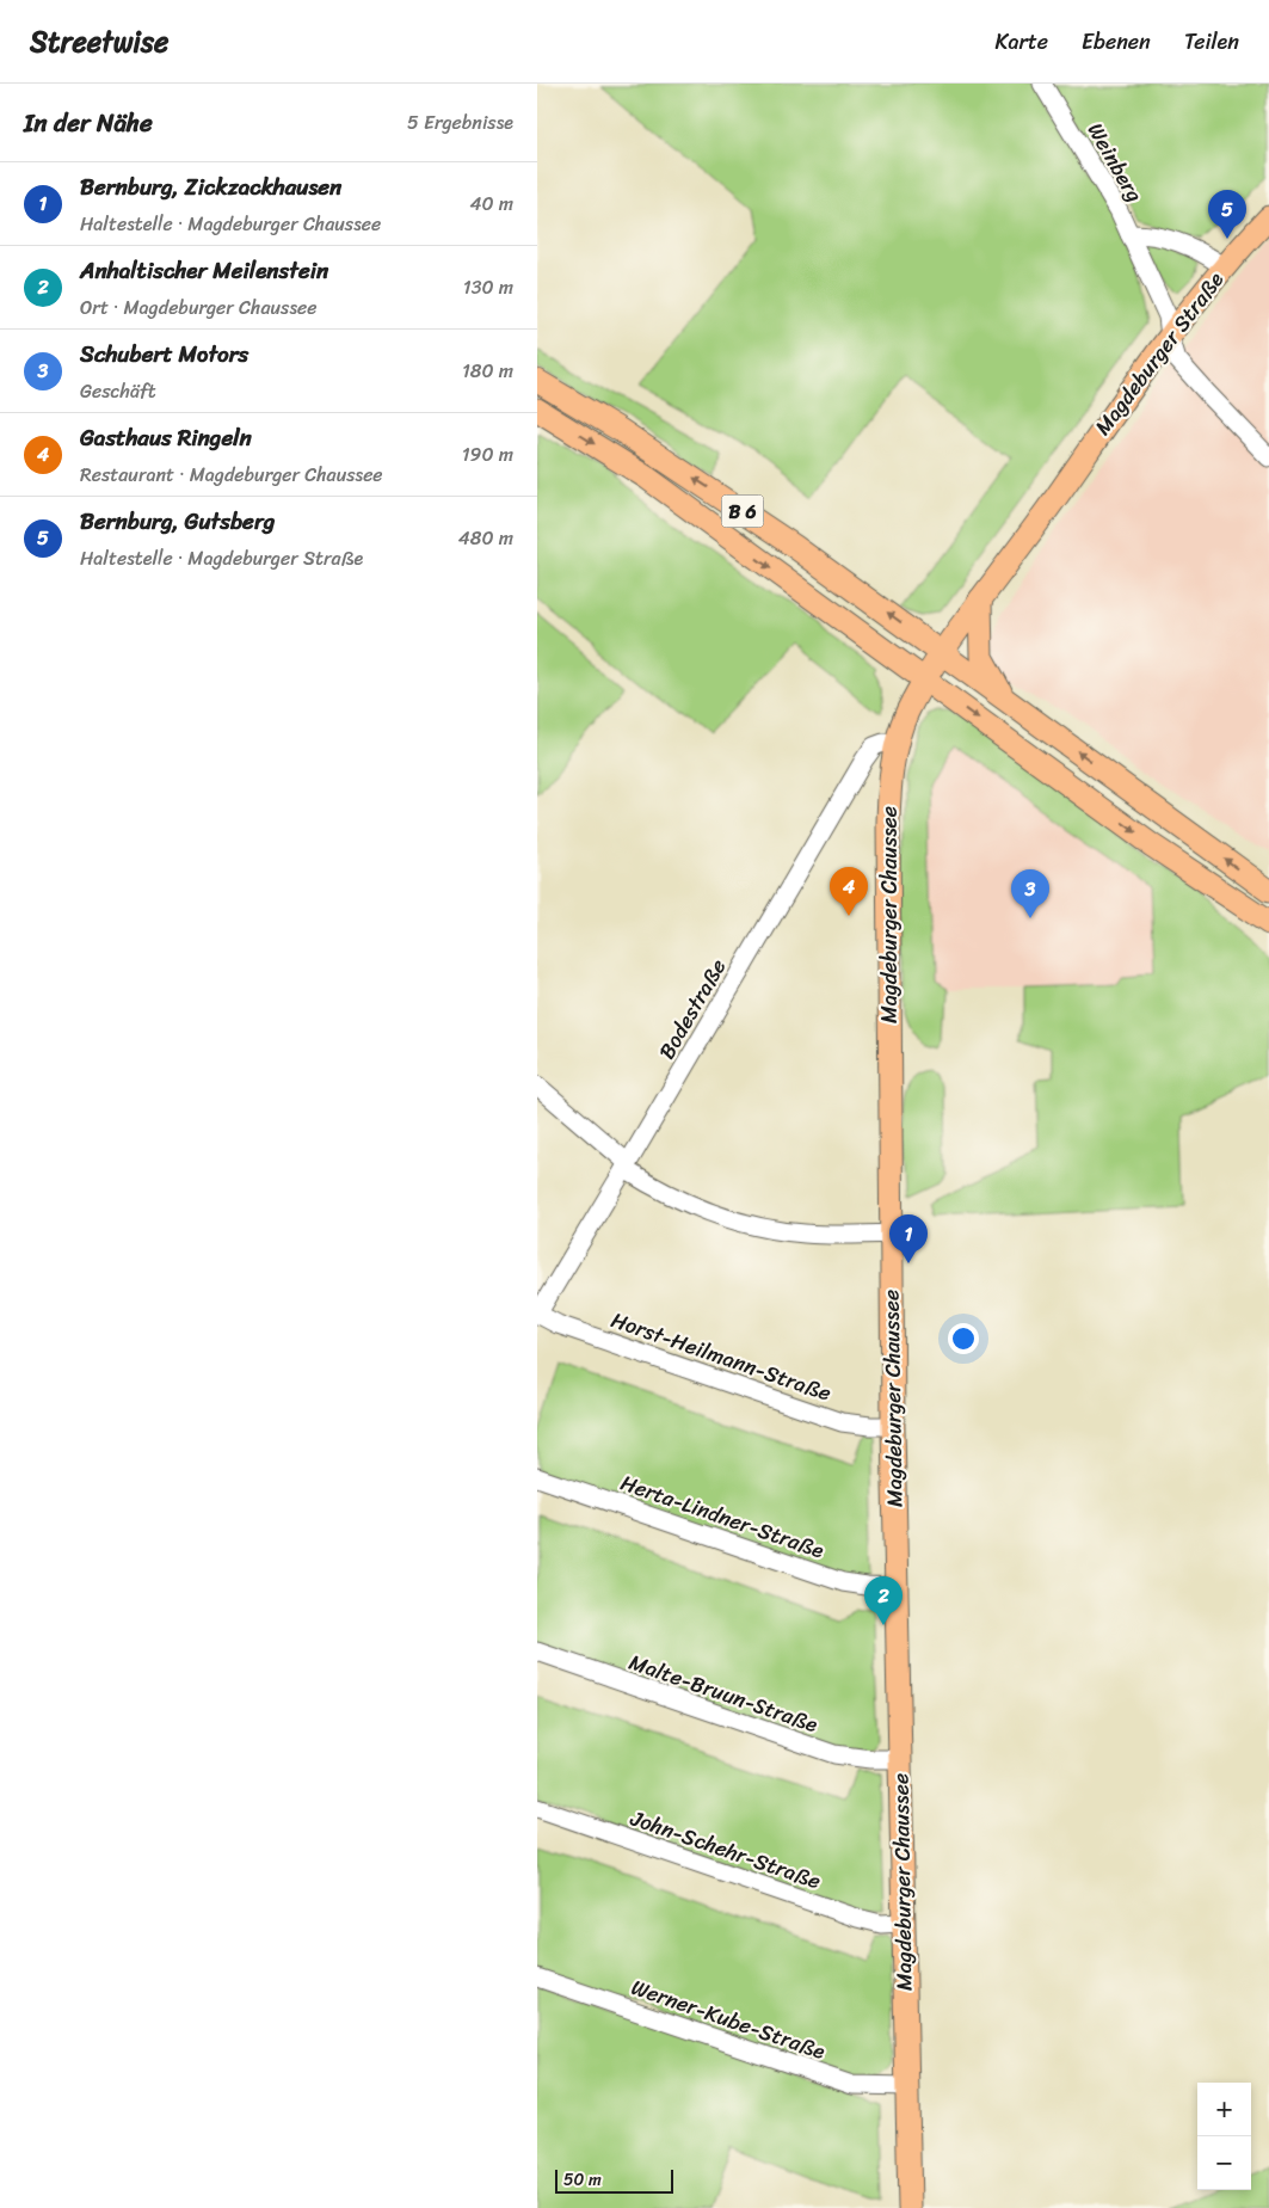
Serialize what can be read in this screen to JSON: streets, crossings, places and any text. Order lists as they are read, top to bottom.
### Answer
{
  "streets": {
    "main road": ["Magdeburger Straße", "B 6", "Magdeburger Chaussee"],
    "street": [
      "Weinberg",
      "Bodestraße",
      "Horst-Heilmann-Straße",
      "Herta-Lindner-Straße",
      "Malte-Bruun-Straße",
      "John-Schehr-Straße",
      "Werner-Kube-Straße"
    ]
  },
  "crossings": [
    ["Weinberg", "Magdeburger Straße"],
    ["Magdeburger Straße", "Magdeburger Chaussee"],
    ["B 6", "Magdeburger Chaussee"],
    ["Magdeburger Chaussee", "Bodestraße"],
    ["Magdeburger Chaussee", "Horst-Heilmann-Straße"],
    ["Magdeburger Chaussee", "Herta-Lindner-Straße"],
    ["Magdeburger Chaussee", "Malte-Bruun-Straße"],
    ["Magdeburger Chaussee", "John-Schehr-Straße"],
    ["Magdeburger Chaussee", "Werner-Kube-Straße"],
    ["Bodestraße", "Horst-Heilmann-Straße"]
  ],
  "scale_bar": "50 m",
  "page": {
    "header": "Streetwise",
    "nav": ["Karte", "Ebenen", "Teilen"],
    "heading": ["In der Nähe", "5 Ergebnisse"],
    "list": [
      {
        "mark": "1",
        "name": "Bernburg, Zickzackhausen",
        "note": "Haltestelle · Magdeburger Chaussee",
        "value": "40 m"
      },
      {
        "mark": "2",
        "name": "Anhaltischer Meilenstein",
        "note": "Ort · Magdeburger Chaussee",
        "value": "130 m"
      },
      {
        "mark": "3",
        "name": "Schubert Motors",
        "note": "Geschäft",
        "value": "180 m"
      },
      {
        "mark": "4",
        "name": "Gasthaus Ringeln",
        "note": "Restaurant · Magdeburger Chaussee",
        "value": "190 m"
      },
      {
        "mark": "5",
        "name": "Bernburg, Gutsberg",
        "note": "Haltestelle · Magdeburger Straße",
        "value": "480 m"
      }
    ],
    "pins": [
      "5",
      "4",
      "3",
      "1",
      "2"
    ],
    "map_buttons": ["+", "−"],
    "scale": "50 m"
  }
}
